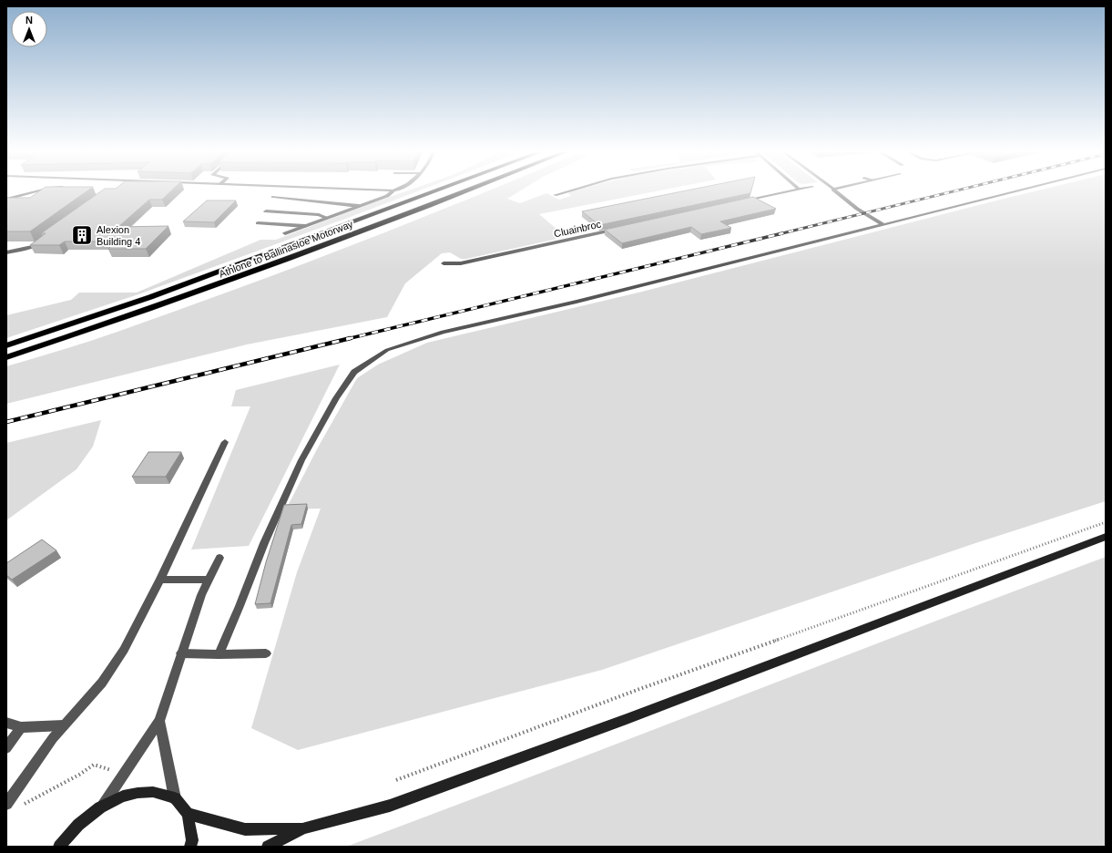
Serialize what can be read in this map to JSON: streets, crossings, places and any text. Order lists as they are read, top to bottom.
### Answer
{
  "streets": {
    "highway": ["Athlone to Ballinasloe Motorway"],
    "street": ["Cluainbroc"]
  },
  "places": {
    "building": ["Alexion Building 4"]
  },
  "north": "top"
}
